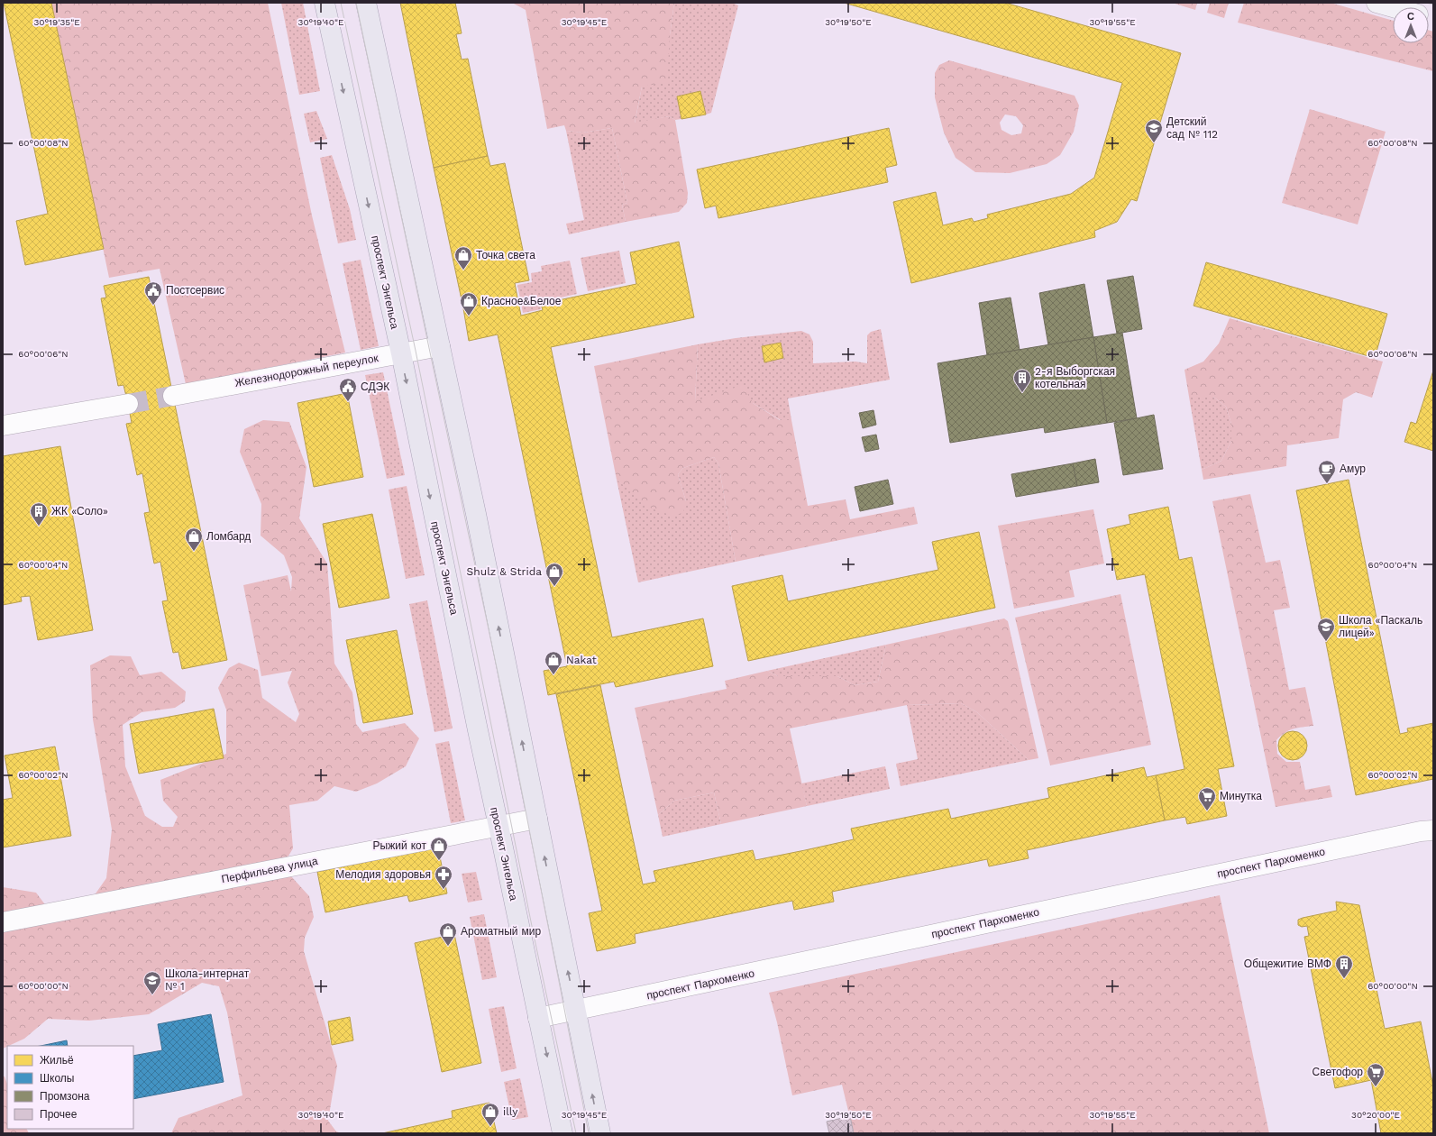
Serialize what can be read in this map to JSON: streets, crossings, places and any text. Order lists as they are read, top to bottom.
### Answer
{
  "streets": {
    "main road": ["проспект Энгельса"],
    "street": ["Железнодорожный переулок", "проспект Пархоменко", "Перфильева улица"]
  },
  "crossings": [
    ["проспект Энгельса", "Железнодорожный переулок"],
    ["проспект Энгельса", "проспект Пархоменко"],
    ["проспект Энгельса", "Перфильева улица"]
  ],
  "places": {
    "school or university": ["Детский сад № 112", "Школа «Паскаль лицей»", "Школа-интернат № 1"],
    "shop": [
      "Точка света",
      "Красное&Белое",
      "Ломбард",
      "Shulz & Strida",
      "Nakat",
      "Рыжий кот",
      "Ароматный мир",
      "illy"
    ],
    "public building": ["Постсервис", "СДЭК"],
    "building": ["2-я Выборгская котельная", "ЖК «Соло»", "Общежитие ВМФ"],
    "cafe": ["Амур"],
    "supermarket": ["Минутка", "Светофор"],
    "pharmacy": ["Мелодия здоровья"]
  },
  "legend": [
    "Жильё",
    "Школы",
    "Промзона",
    "Прочее"
  ],
  "north": "top",
  "coordinates": [
    "30°19'35\"E",
    "30°19'40\"E",
    "30°19'45\"E",
    "30°19'50\"E",
    "30°19'55\"E",
    "60°00'08\"N",
    "60°00'06\"N",
    "60°00'04\"N",
    "60°00'02\"N",
    "60°00'00\"N",
    "30°20'00\"E"
  ]
}
